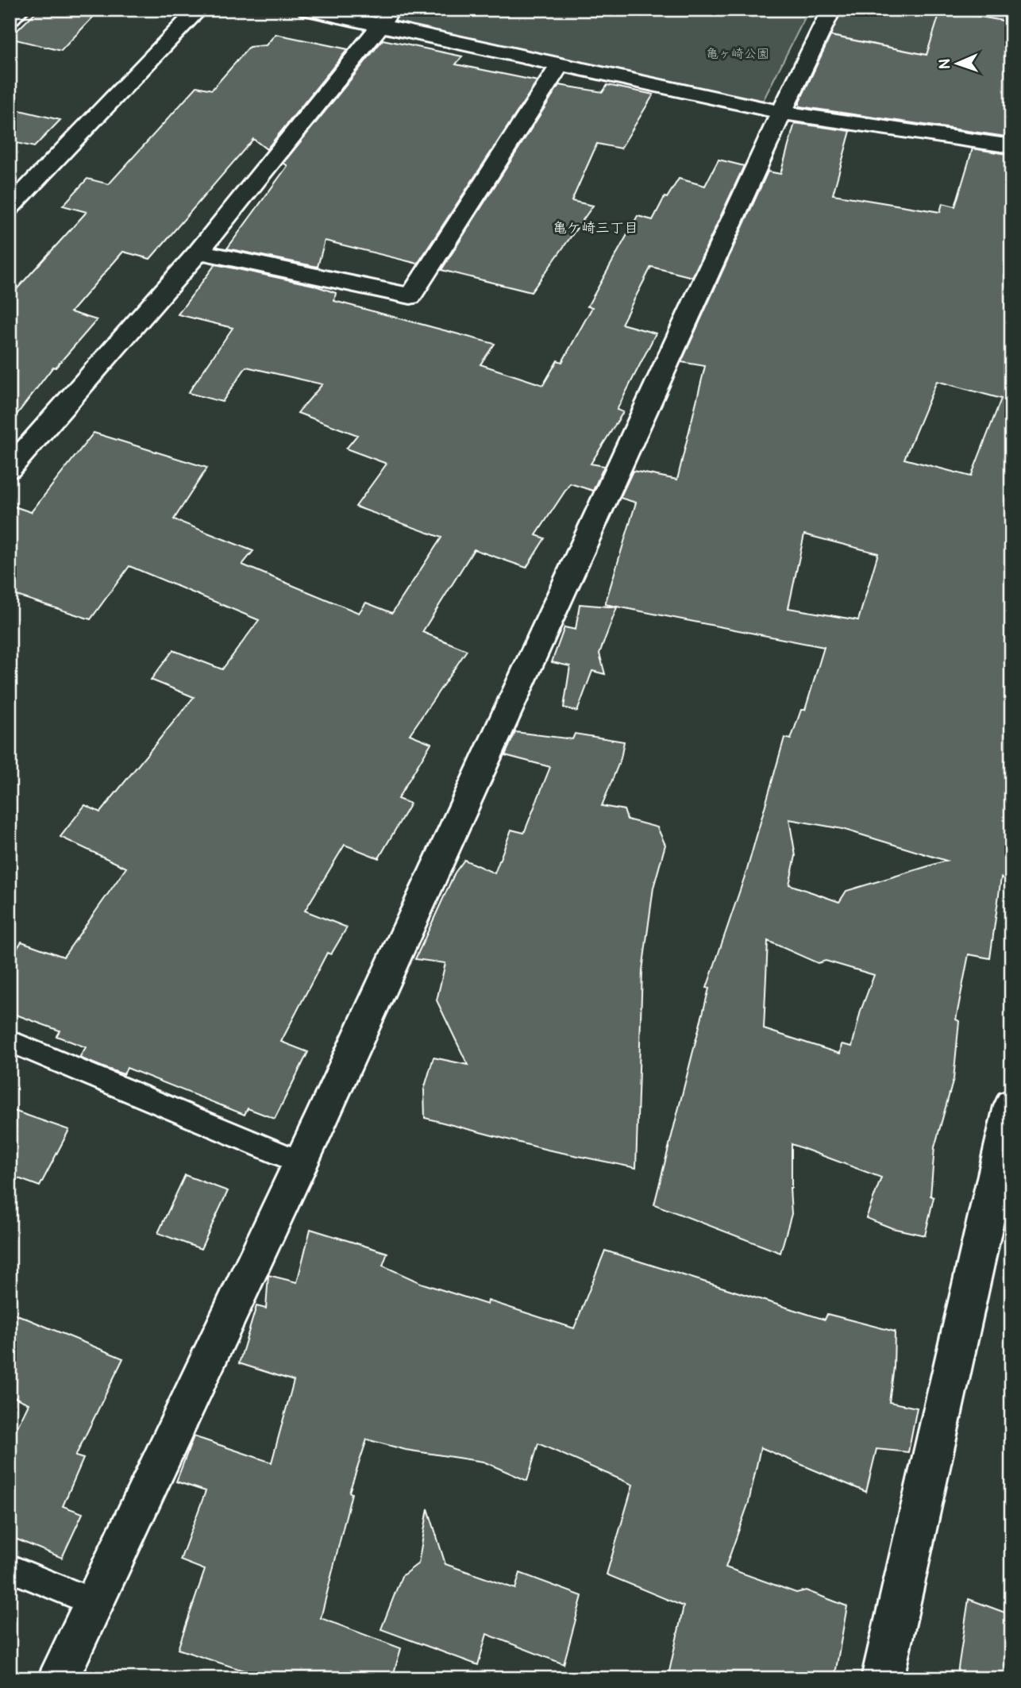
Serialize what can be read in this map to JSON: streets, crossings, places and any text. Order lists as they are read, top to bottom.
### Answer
{
  "districts": ["亀ケ崎三丁目"],
  "parks": ["亀ヶ崎公園"],
  "north": "left"
}
